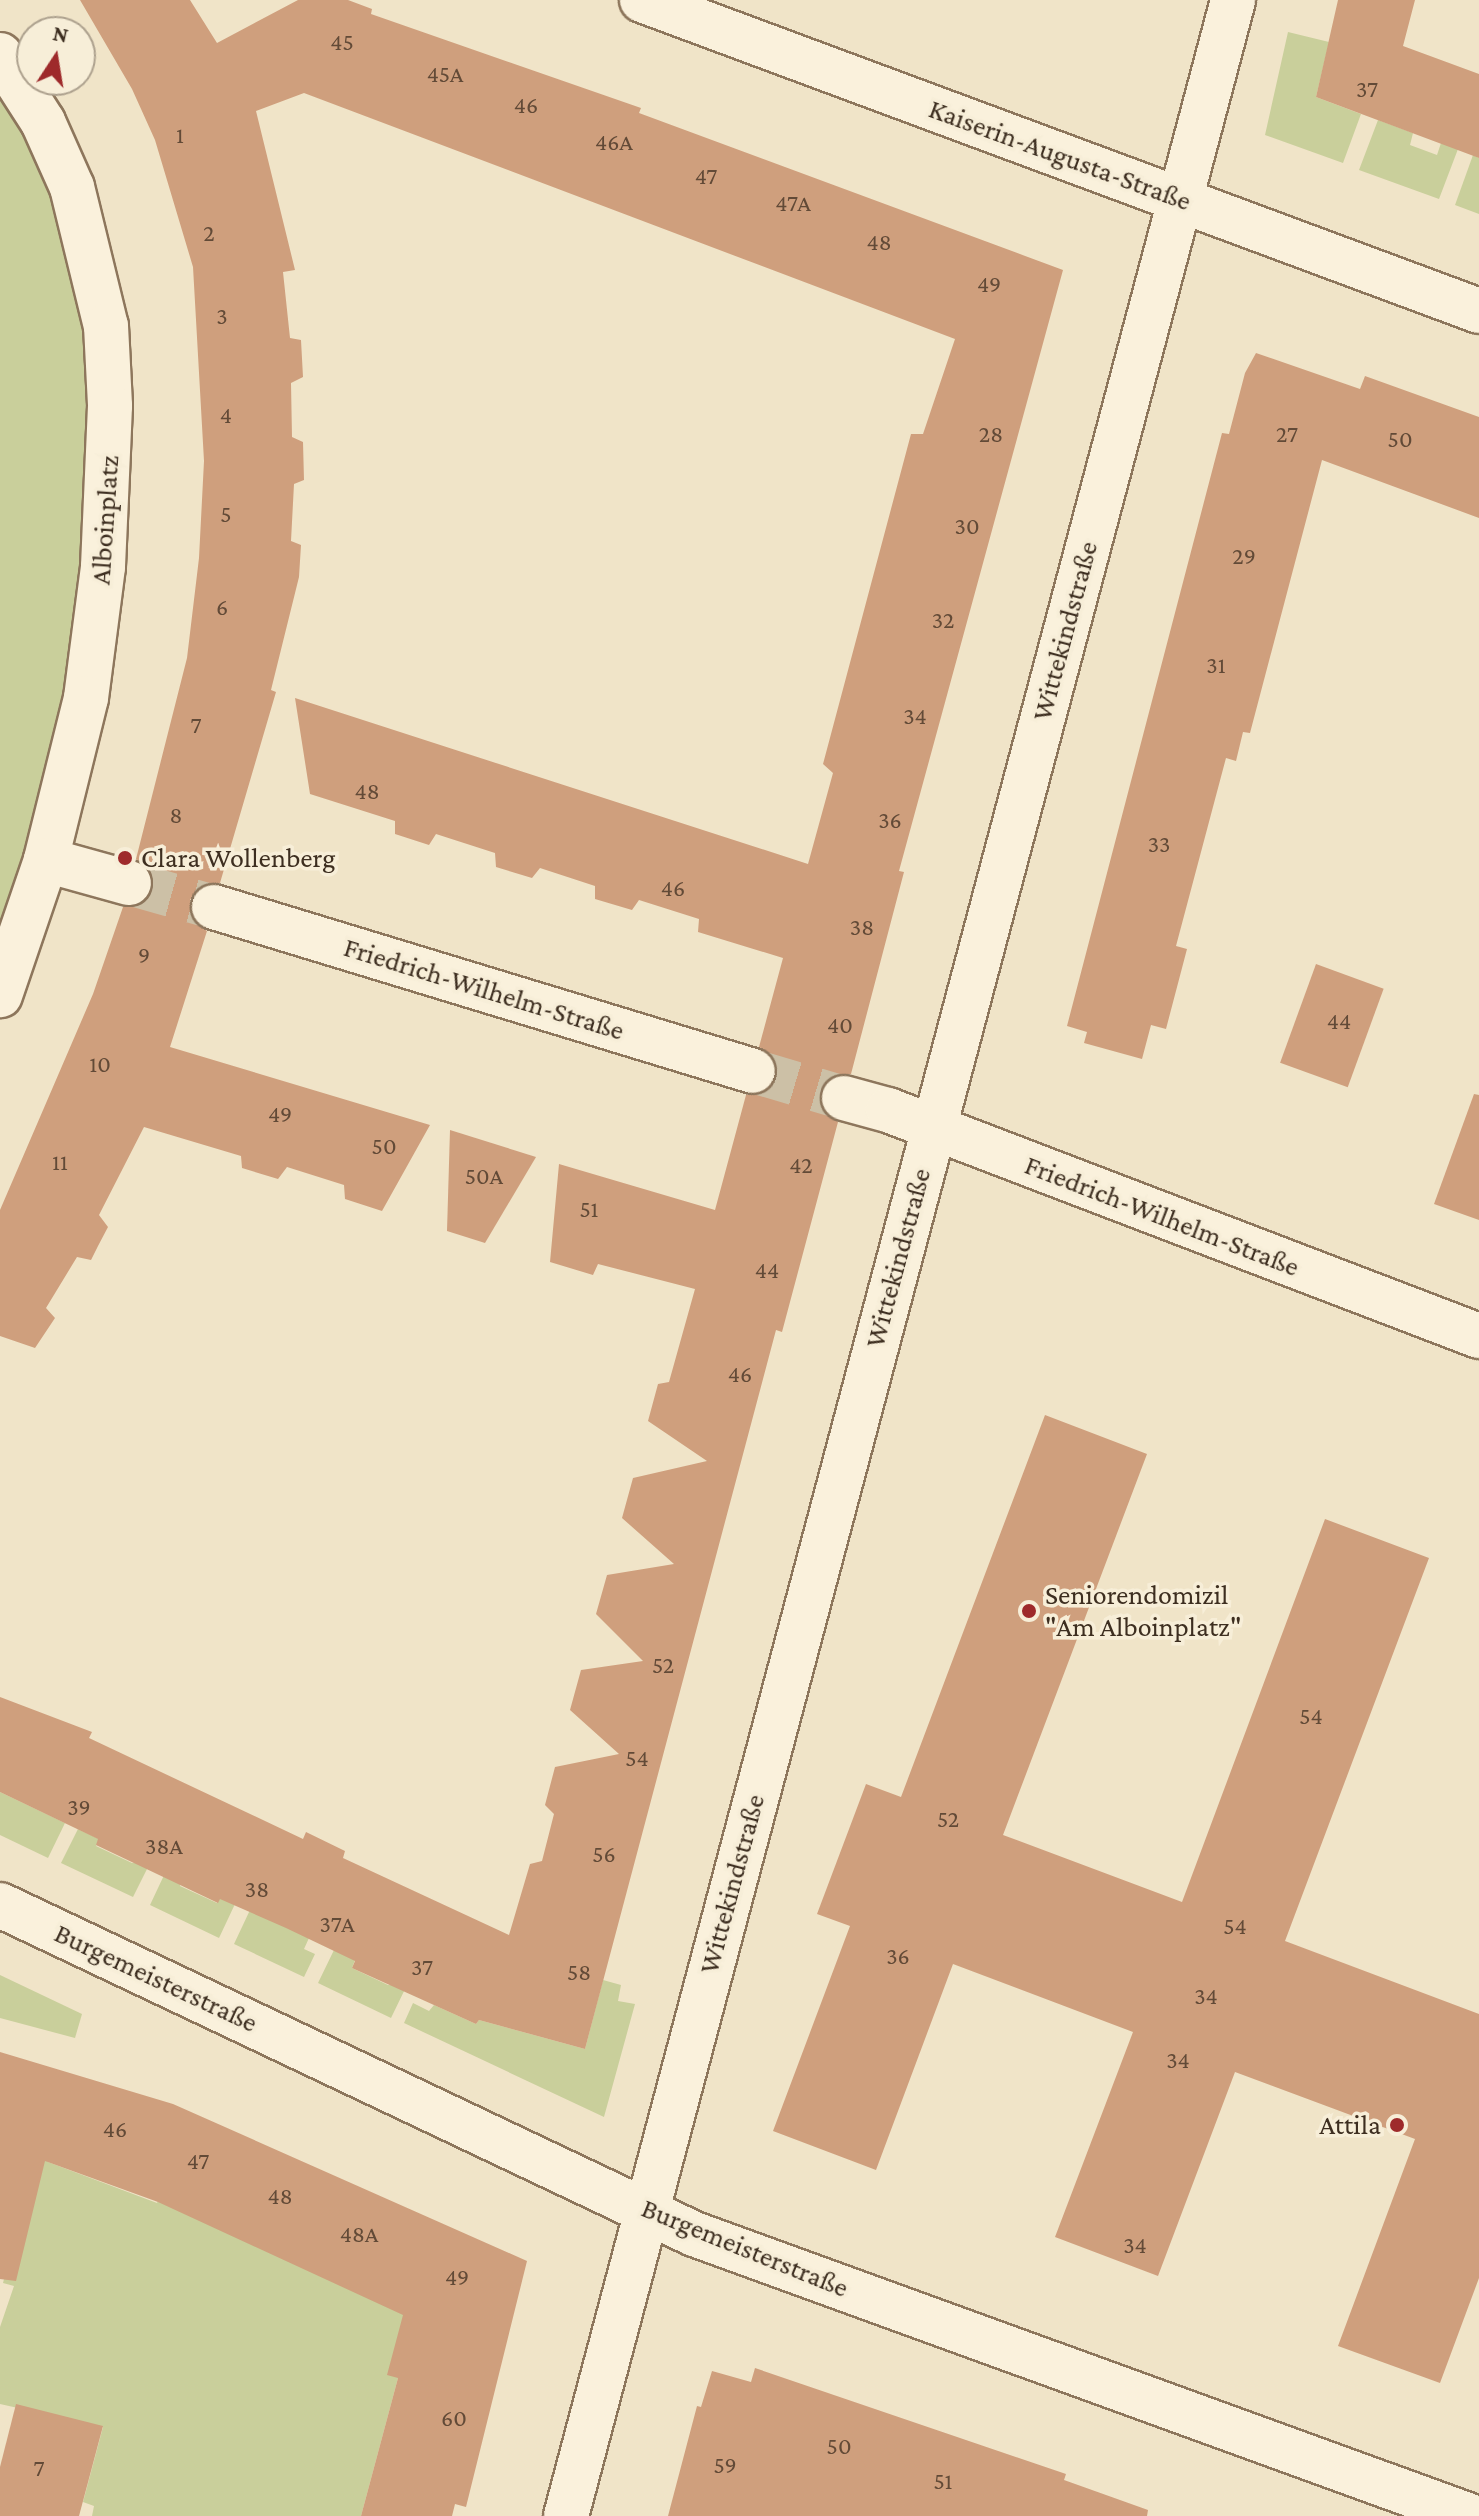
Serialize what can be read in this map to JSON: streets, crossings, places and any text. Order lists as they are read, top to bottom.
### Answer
{
  "streets": {
    "street": [
      "Kaiserin-Augusta-Straße",
      "Alboinplatz",
      "Wittekindstraße",
      "Friedrich-Wilhelm-Straße",
      "Burgemeisterstraße"
    ]
  },
  "crossings": [
    ["Kaiserin-Augusta-Straße", "Wittekindstraße"],
    ["Wittekindstraße", "Friedrich-Wilhelm-Straße"],
    ["Wittekindstraße", "Burgemeisterstraße"]
  ],
  "places": ["Clara Wollenberg", "Seniorendomizil \"Am Alboinplatz\"", "Attila"],
  "house_numbers": [
    "45",
    "45A",
    "37",
    "46",
    "1",
    "46A",
    "47",
    "47A",
    "2",
    "48",
    "49",
    "3",
    "4",
    "28",
    "27",
    "50",
    "5",
    "30",
    "29",
    "6",
    "32",
    "31",
    "34",
    "7",
    "48",
    "8",
    "36",
    "33",
    "46",
    "38",
    "9",
    "44",
    "40",
    "10",
    "49",
    "50",
    "11",
    "42",
    "50A",
    "51",
    "44",
    "46",
    "52",
    "54",
    "54",
    "39",
    "52",
    "38A",
    "56",
    "38",
    "37A",
    "54",
    "36",
    "37",
    "58",
    "34",
    "34",
    "46",
    "47",
    "48",
    "48A",
    "34",
    "49",
    "60",
    "50",
    "59",
    "7",
    "51"
  ],
  "north": "top"
}
